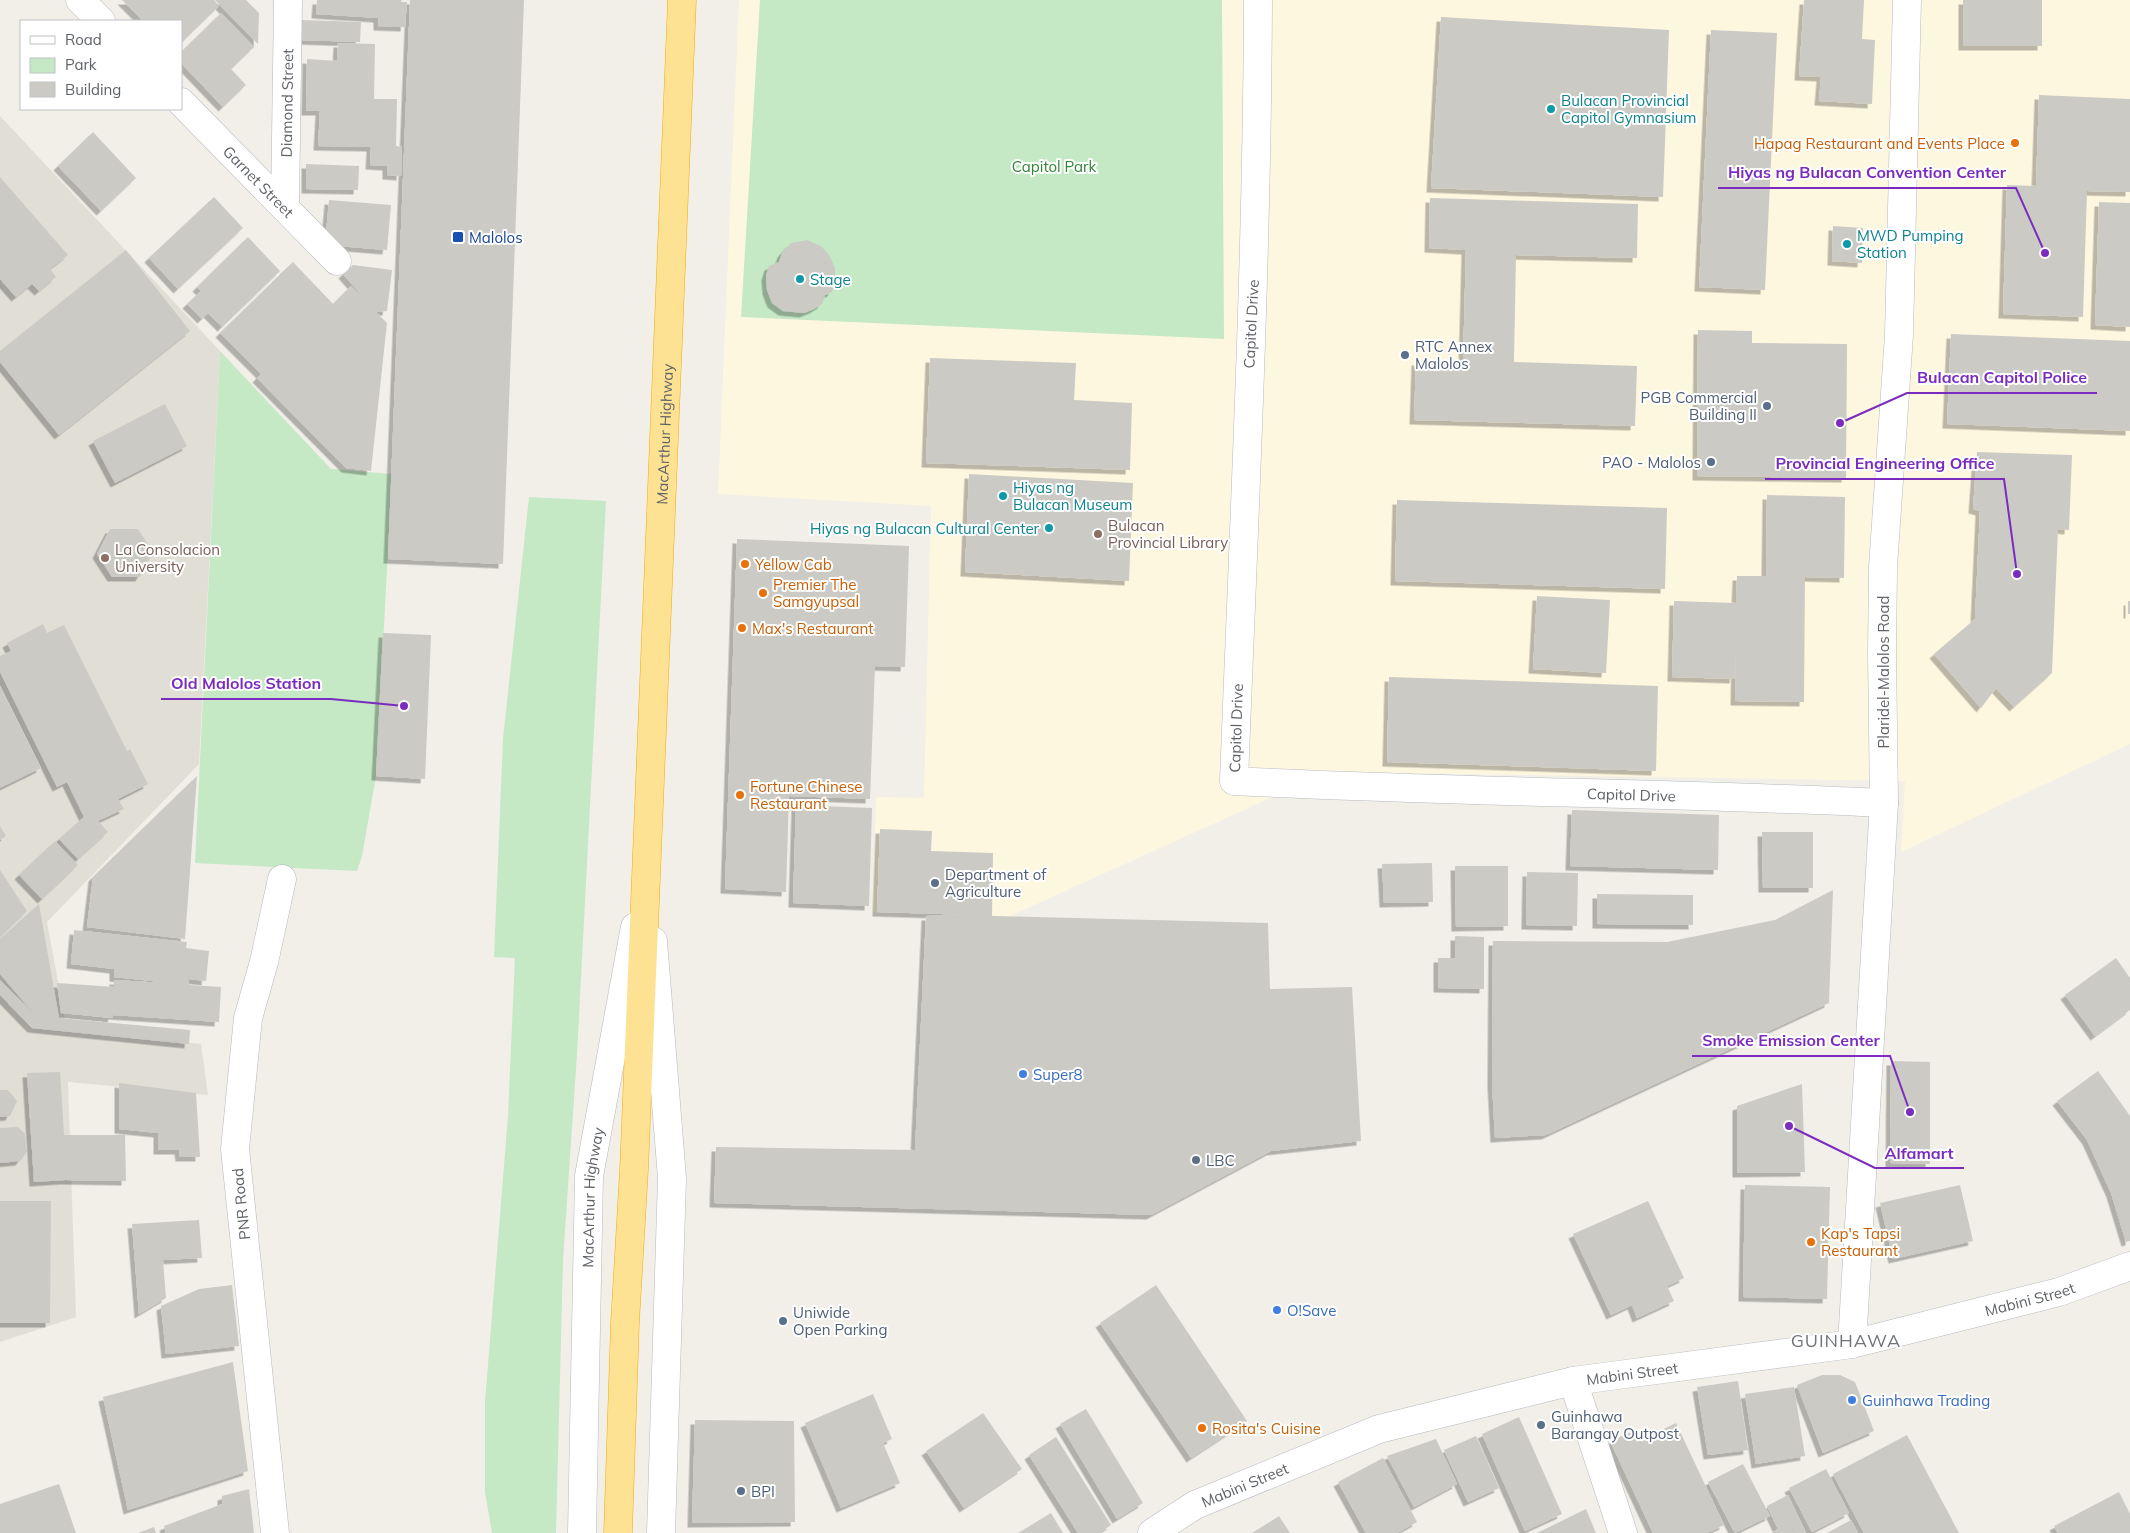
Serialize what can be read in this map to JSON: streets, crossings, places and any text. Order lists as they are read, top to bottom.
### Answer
{
  "streets": {
    "highway": ["MacArthur Highway"],
    "street": [
      "Diamond Street",
      "Garnet Street",
      "Capitol Drive",
      "Plaridel-Malolos Road",
      "PNR Road",
      "Mabini Street"
    ]
  },
  "crossings": [
    ["Diamond Street", "Garnet Street"],
    ["Capitol Drive", "Plaridel-Malolos Road"],
    ["Plaridel-Malolos Road", "Mabini Street"]
  ],
  "districts": ["GUINHAWA"],
  "parks": ["Capitol Park"],
  "places": {
    "other": [
      "Bulacan Provincial Capitol Gymnasium",
      "Hapag Restaurant and Events Place",
      "MWD Pumping Station",
      "Hiyas ng Bulacan Convention Center",
      "Stage",
      "RTC Annex Malolos",
      "PGB Commercial Building II",
      "Bulacan Capitol Police",
      "PAO - Malolos",
      "Hiyas ng Bulacan Museum",
      "Hiyas ng Bulacan Cultural Center",
      "Bulacan Provincial Library",
      "La Consolacion University",
      "Yellow Cab",
      "Provincial Engineering Office",
      "Premier The Samgyupsal",
      "Max's Restaurant",
      "Old Malolos Station",
      "Fortune Chinese Restaurant",
      "Department of Agriculture",
      "Super8",
      "Smoke Emission Center",
      "Alfamart",
      "LBC",
      "Kap's Tapsi Restaurant",
      "O!Save",
      "Uniwide Open Parking",
      "Guinhawa Trading",
      "Guinhawa Barangay Outpost",
      "Rosita's Cuisine",
      "BPI"
    ],
    "transit": ["Malolos"]
  },
  "legend": ["Road", "Park", "Building"]
}
